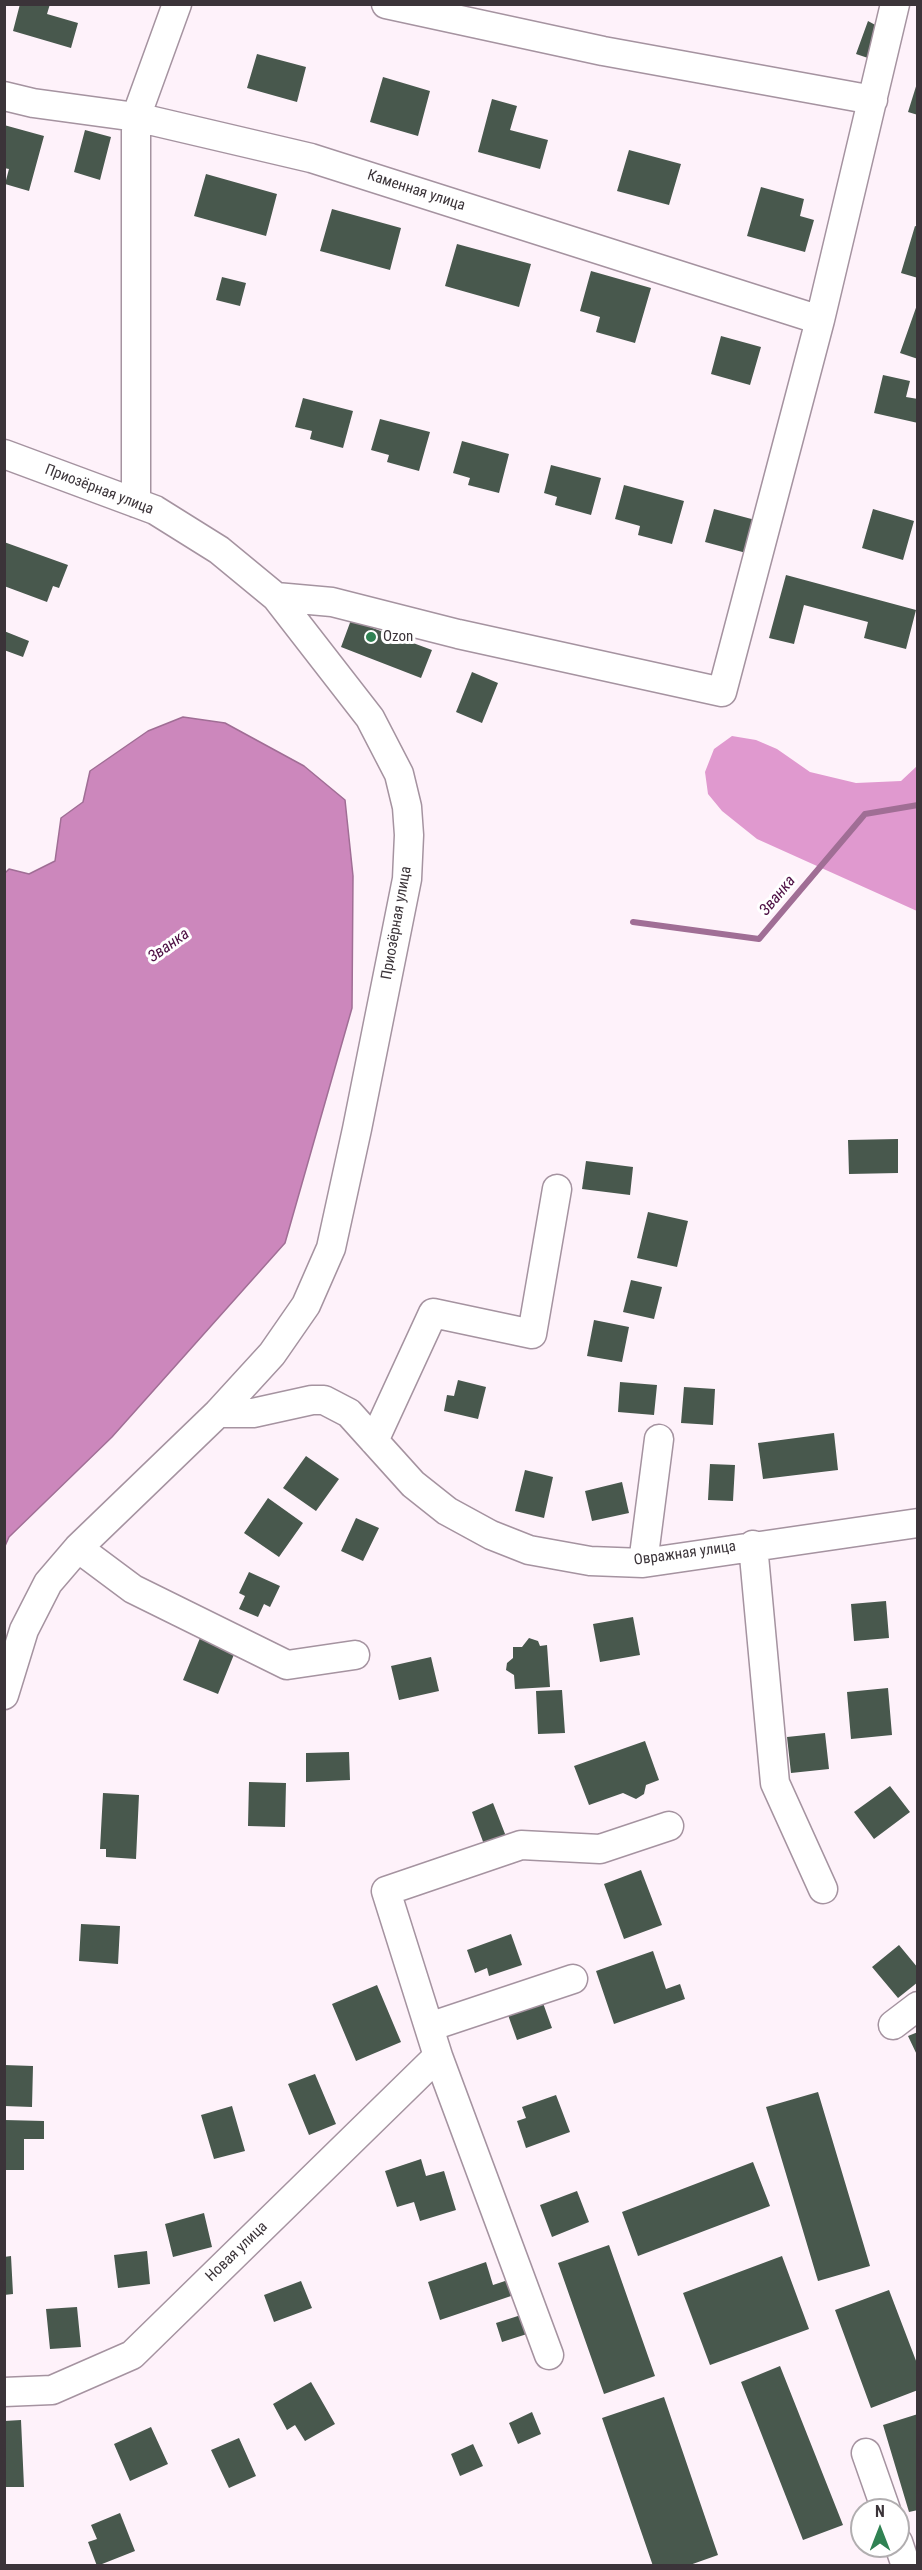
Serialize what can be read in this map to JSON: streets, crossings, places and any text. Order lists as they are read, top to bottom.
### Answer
{
  "streets": {
    "street": [
      "Каменная улица",
      "Приозёрная улица",
      "Овражная улица",
      "Новая улица"
    ]
  },
  "crossings": [
    ["Приозёрная улица", "Овражная улица"]
  ],
  "water": ["Званка"],
  "places": ["Ozon"],
  "north": "top"
}
